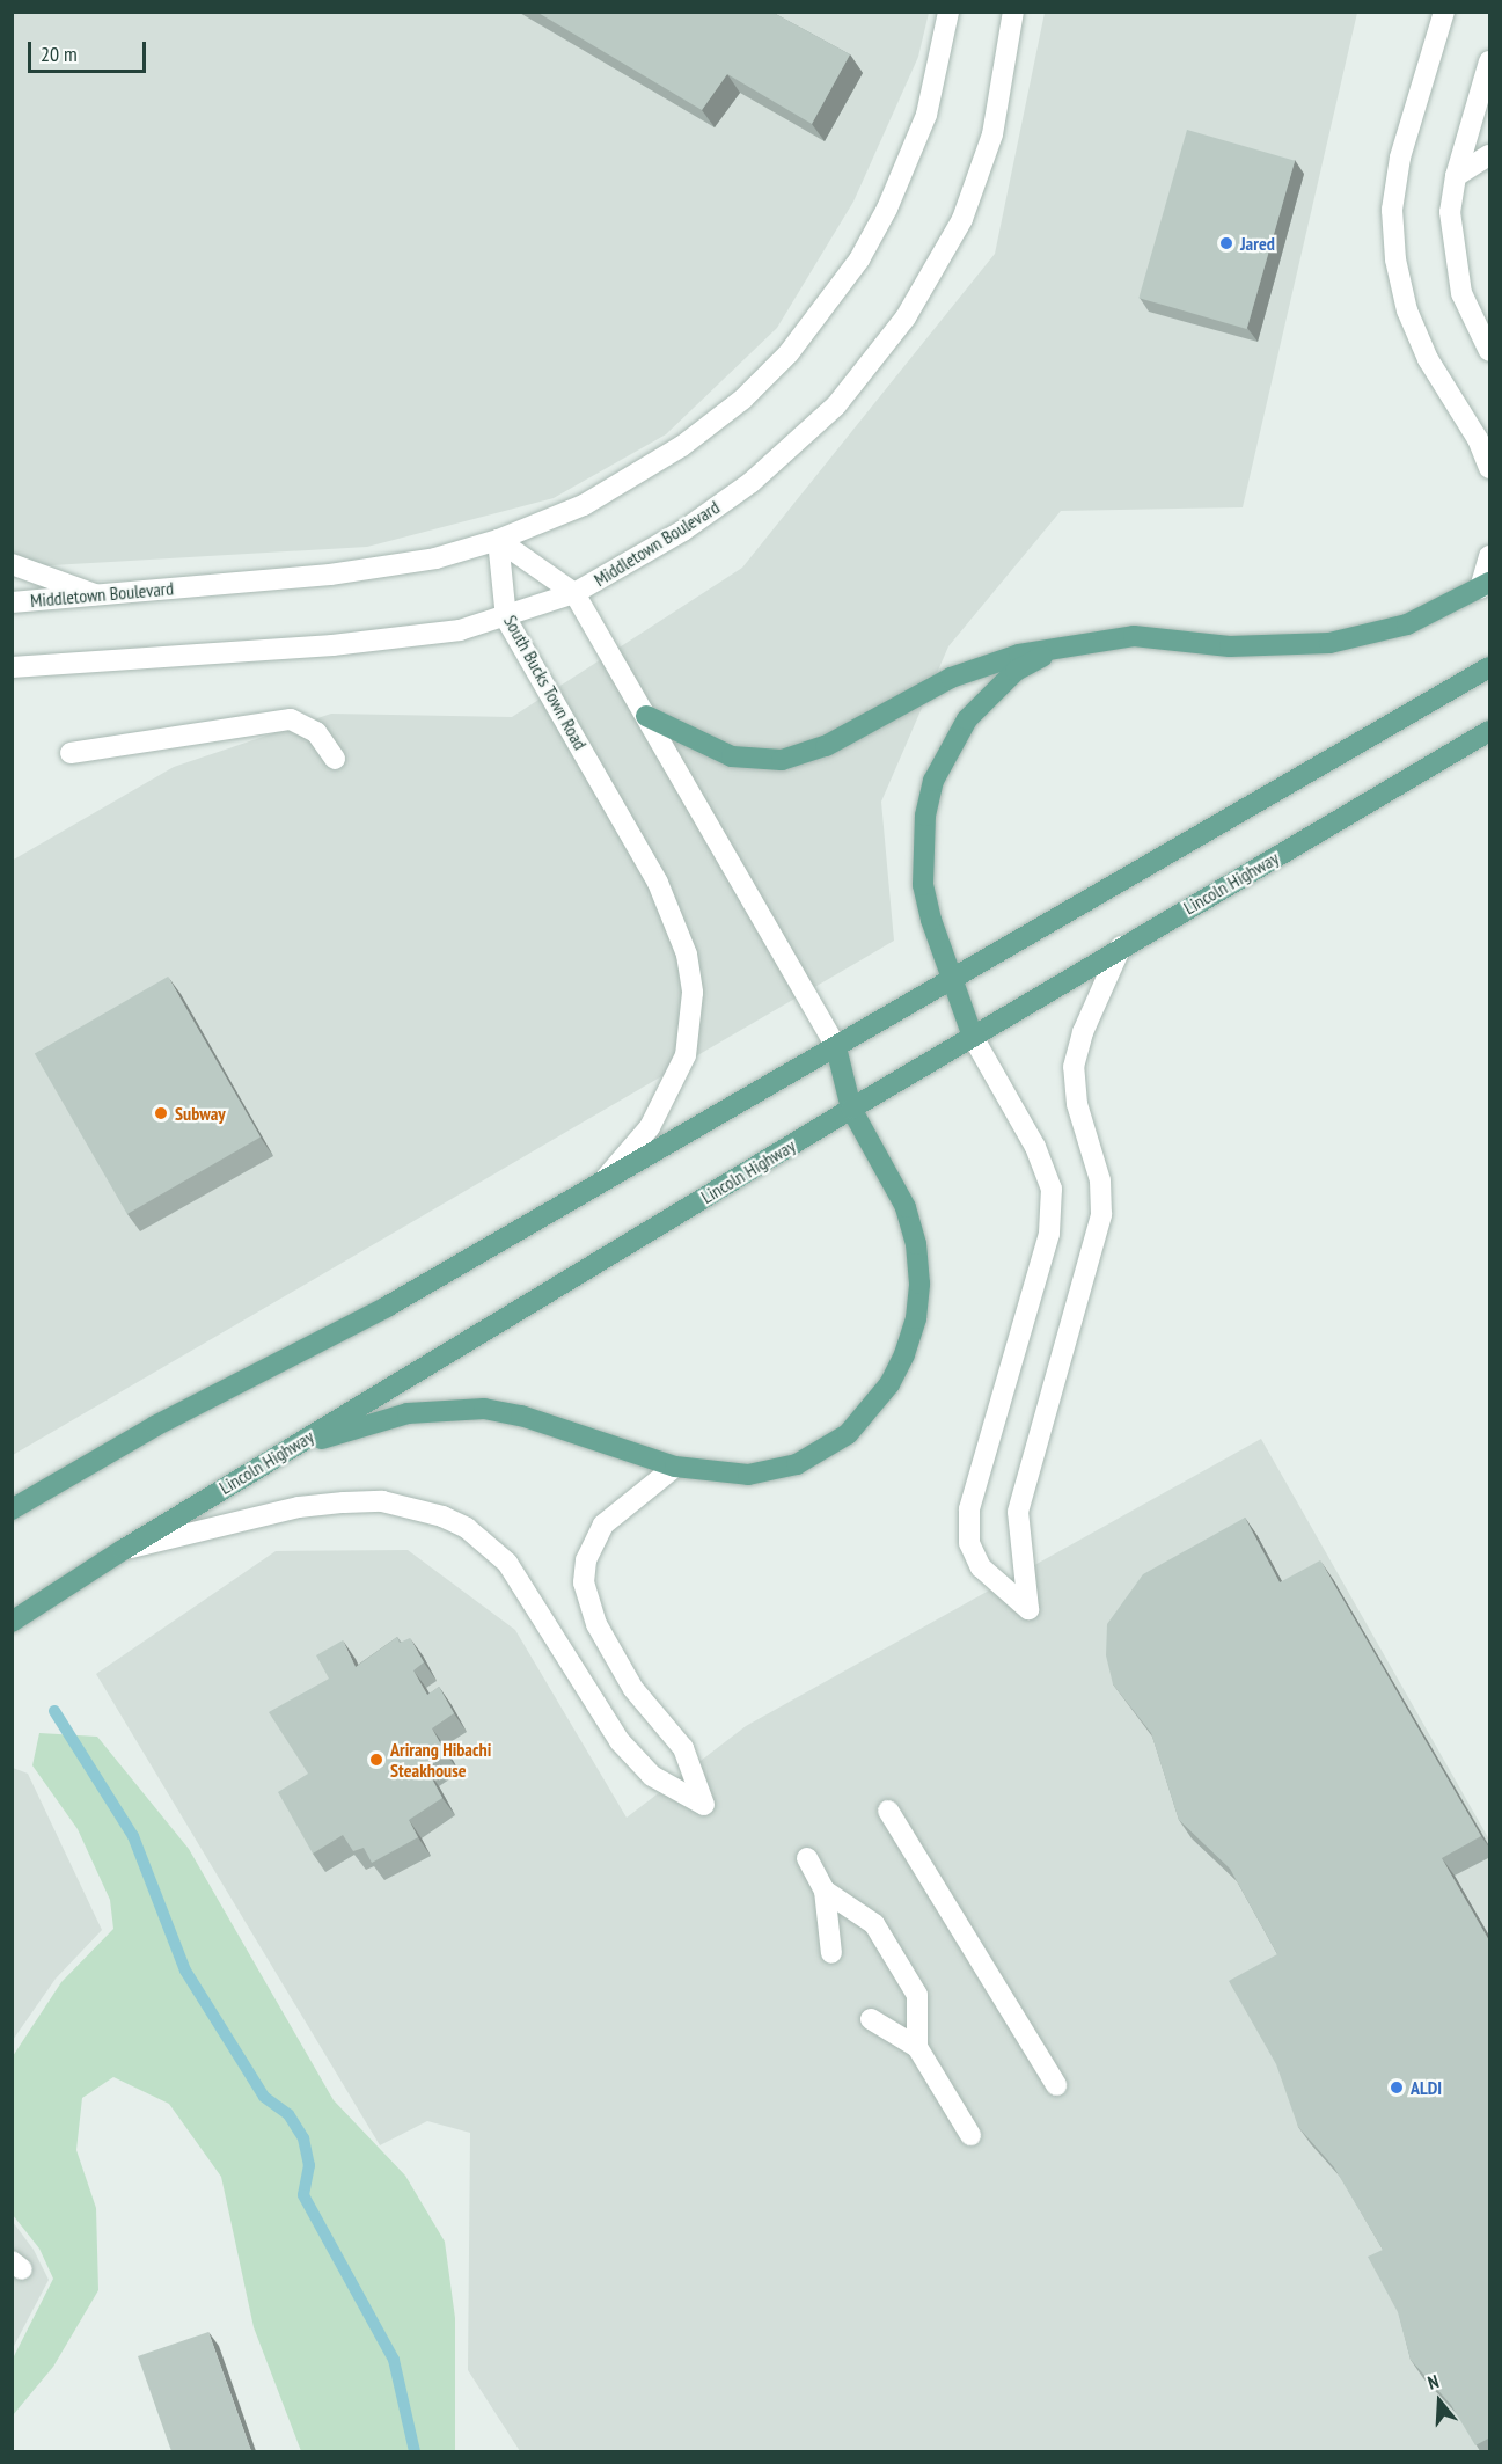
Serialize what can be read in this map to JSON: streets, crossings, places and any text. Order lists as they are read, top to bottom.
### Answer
{
  "streets": {
    "main road": ["Lincoln Highway"],
    "street": ["Middletown Boulevard", "South Bucks Town Road"]
  },
  "crossings": [
    ["Middletown Boulevard", "South Bucks Town Road"]
  ],
  "places": [
    "Jared",
    "Subway",
    "Arirang Hibachi Steakhouse",
    "ALDI"
  ],
  "scale_bar": "20 m",
  "north": "top"
}
